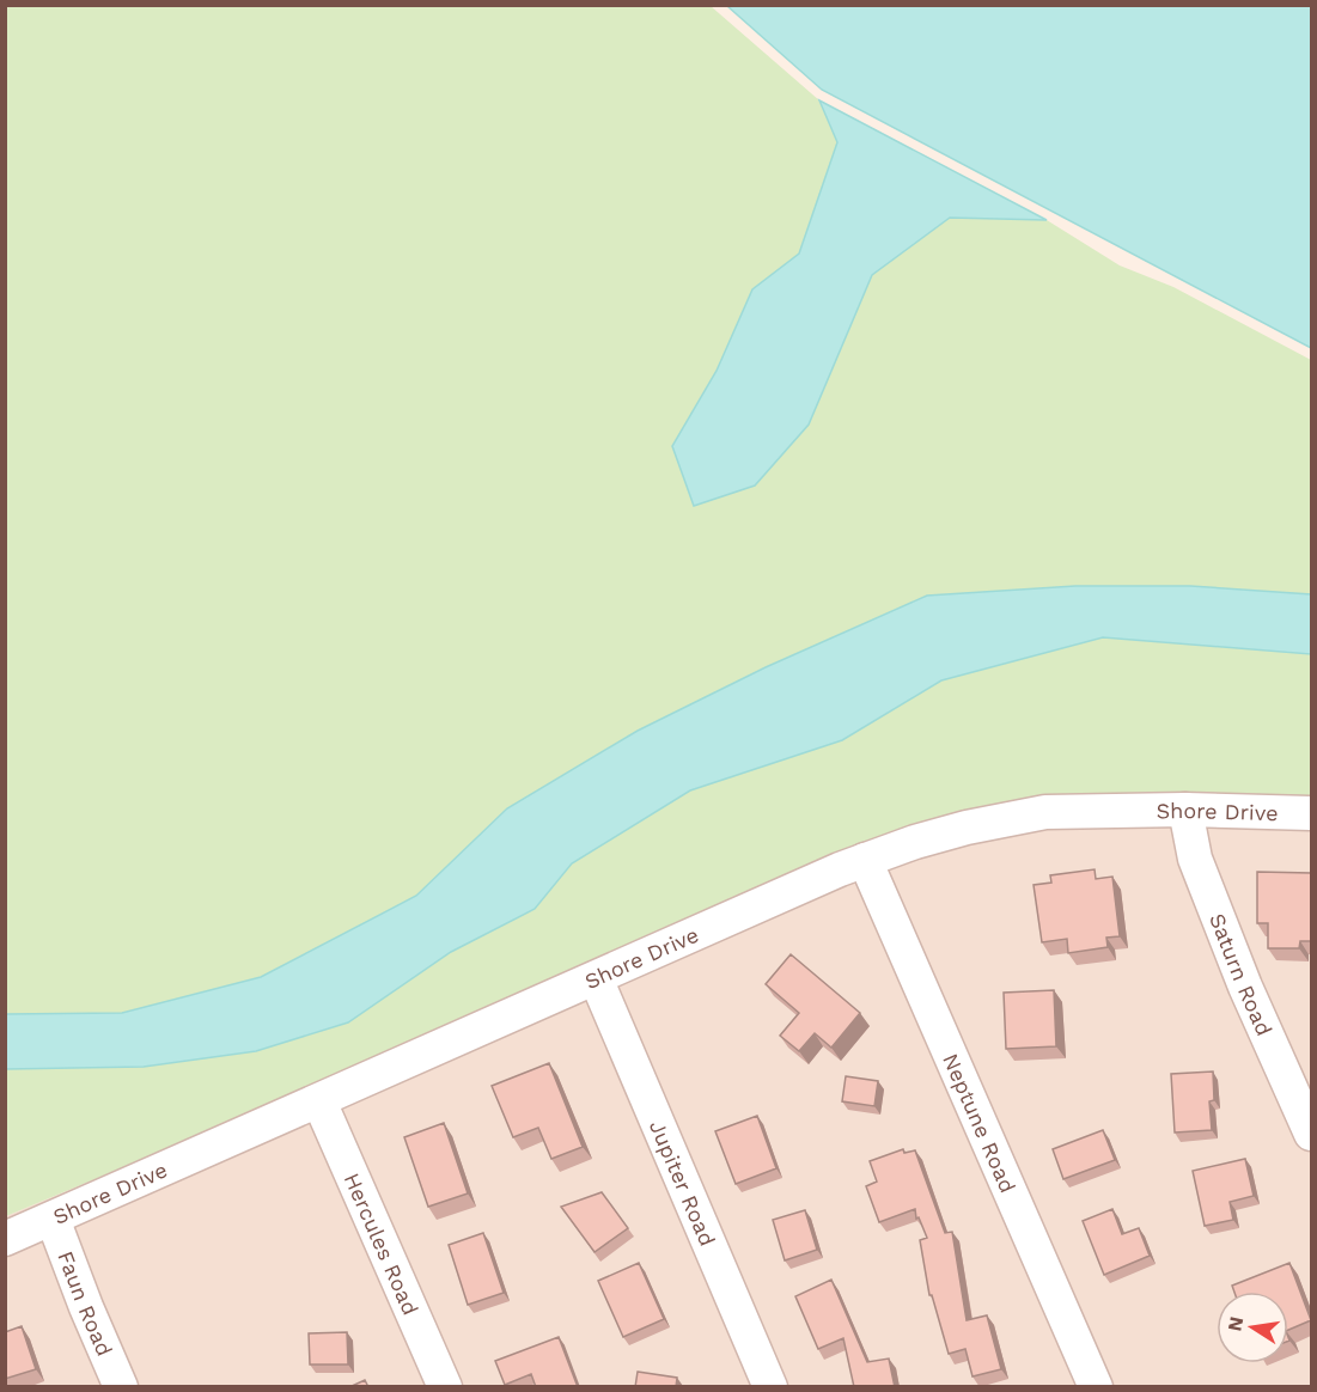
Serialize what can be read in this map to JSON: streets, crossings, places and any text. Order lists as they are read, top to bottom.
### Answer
{
  "streets": {
    "street": [
      "Shore Drive",
      "Saturn Road",
      "Neptune Road",
      "Jupiter Road",
      "Hercules Road",
      "Faun Road"
    ]
  },
  "crossings": [
    ["Shore Drive", "Saturn Road"],
    ["Shore Drive", "Neptune Road"],
    ["Shore Drive", "Jupiter Road"],
    ["Shore Drive", "Hercules Road"],
    ["Shore Drive", "Faun Road"]
  ],
  "north": "left"
}
